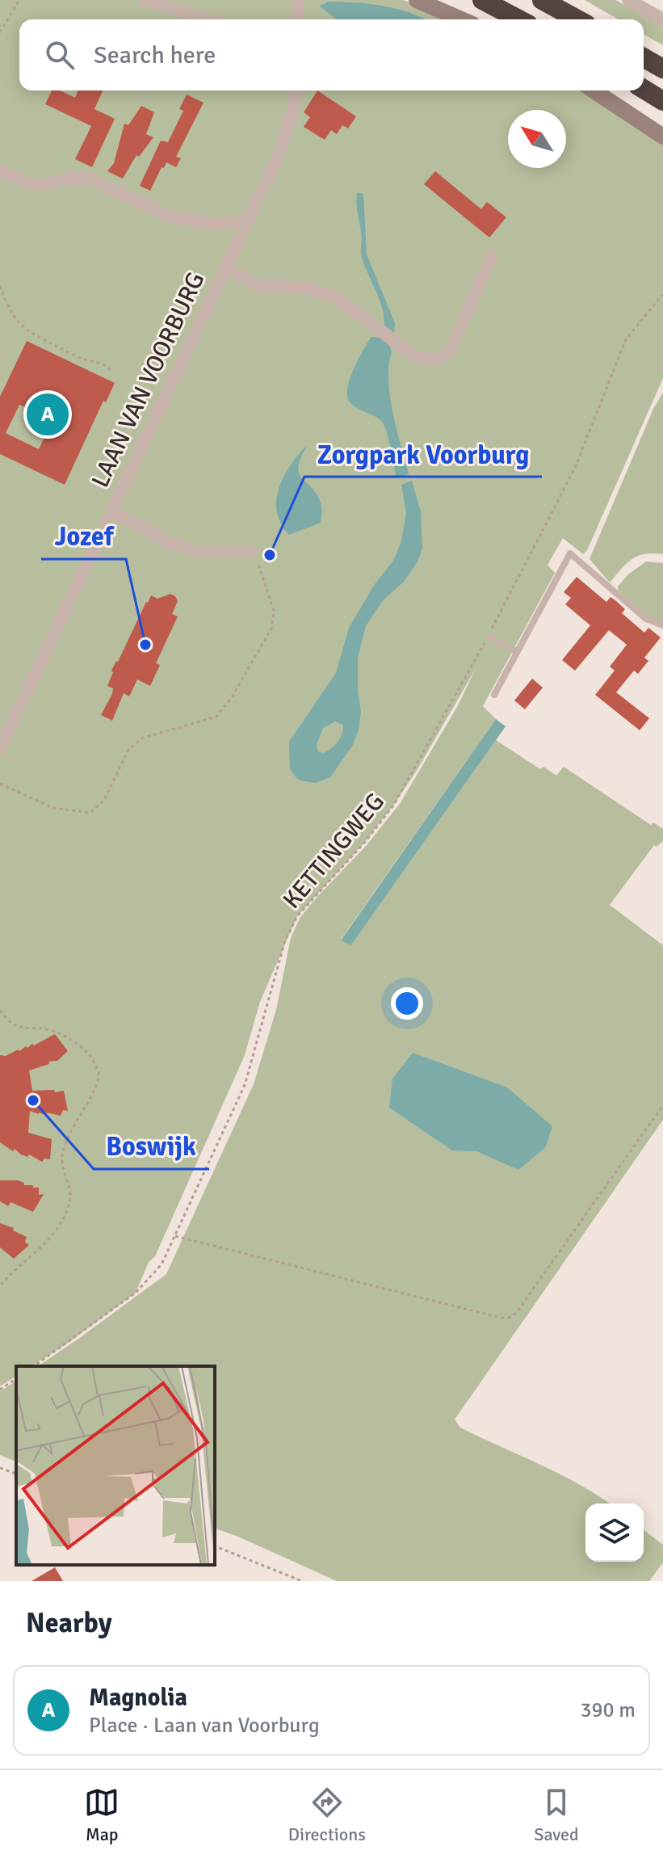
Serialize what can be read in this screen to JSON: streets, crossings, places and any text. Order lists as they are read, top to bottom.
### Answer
{
  "streets": {
    "street": ["LAAN VAN VOORBURG"],
    "path": ["KETTINGWEG"]
  },
  "places": ["Zorgpark Voorburg", "Jozef", "Boswijk"],
  "north": "top left",
  "page": {
    "search": "Search here",
    "pins": "A",
    "heading": "Nearby",
    "list": [
      {
        "mark": "A",
        "name": "Magnolia",
        "note": "Place · Laan van Voorburg",
        "value": "390 m"
      }
    ],
    "nav": ["Map", "Directions", "Saved"]
  }
}
